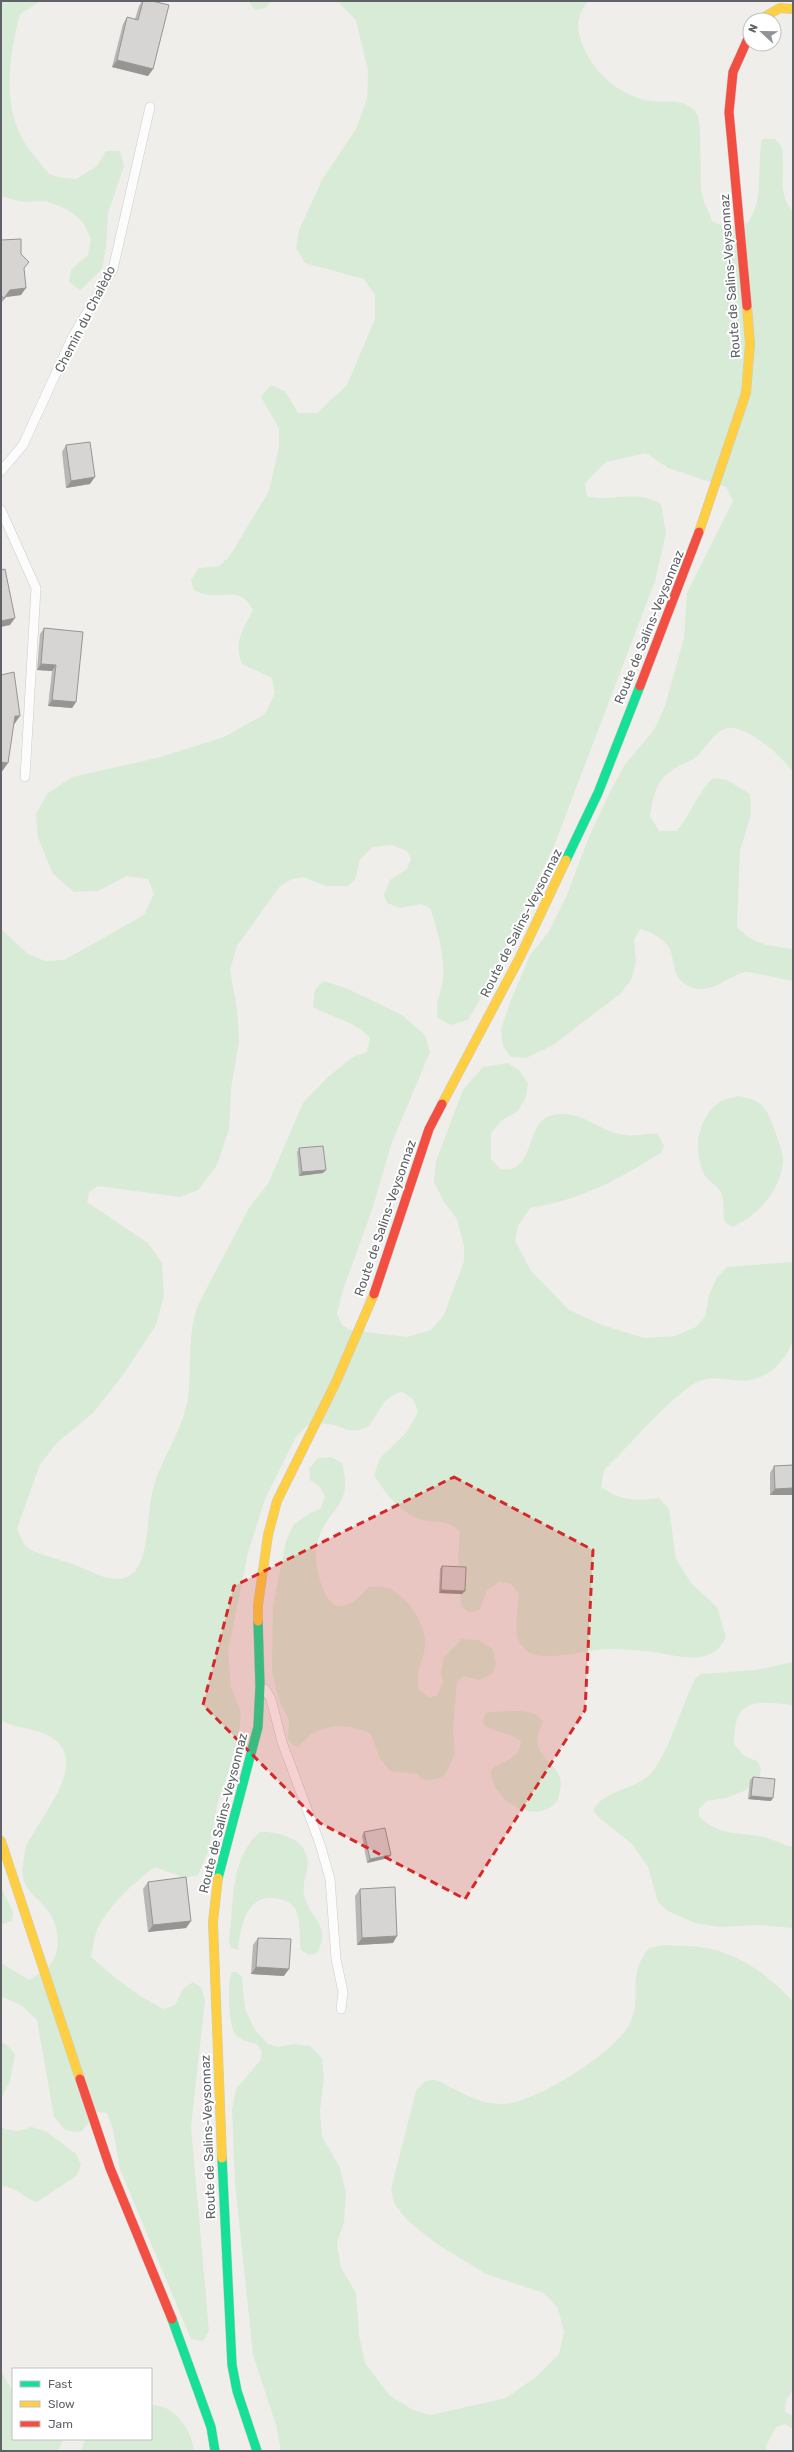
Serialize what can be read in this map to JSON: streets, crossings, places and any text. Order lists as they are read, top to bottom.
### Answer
{
  "streets": {
    "street": ["Route de Salins-Veysonnaz"],
    "lane": ["Chemin du Chalèdo"]
  },
  "legend": ["Fast", "Slow", "Jam"],
  "north": "left"
}
